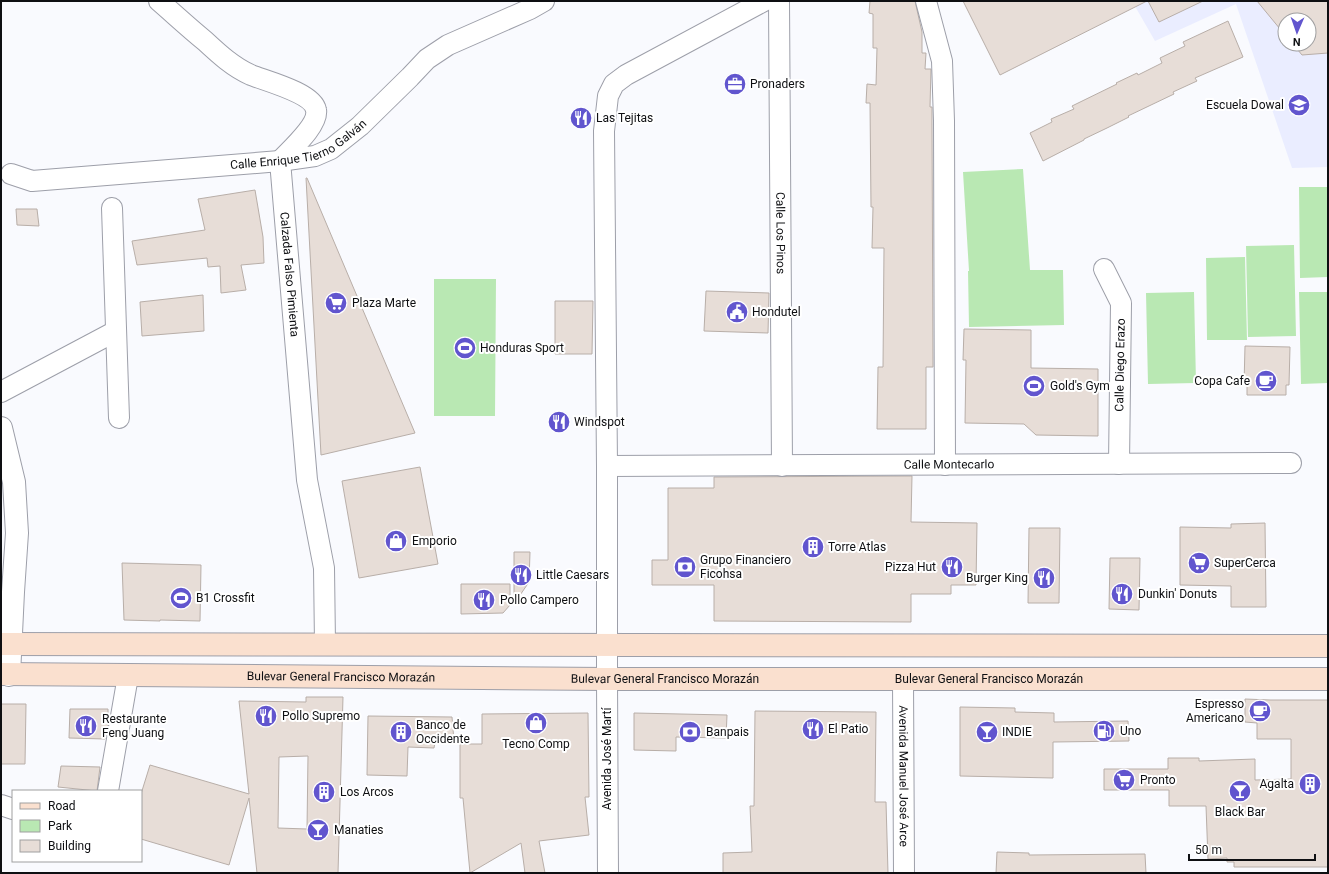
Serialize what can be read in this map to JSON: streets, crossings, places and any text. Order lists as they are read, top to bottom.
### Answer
{
  "streets": {
    "main road": ["Bulevar General Francisco Morazán"],
    "street": [
      "Calle Enrique Tierno Galván",
      "Calle Los Pinos",
      "Calzada Falso Pimienta",
      "Calle Diego Erazo",
      "Calle Montecarlo",
      "Avenida José Martí",
      "Avenida Manuel José Arce"
    ]
  },
  "crossings": [
    ["Calle Enrique Tierno Galván", "Calzada Falso Pimienta"],
    ["Calle Los Pinos", "Calle Montecarlo"],
    ["Calle Diego Erazo", "Calle Montecarlo"],
    ["Calle Montecarlo", "Avenida José Martí"],
    ["Bulevar General Francisco Morazán", "Avenida José Martí"],
    ["Bulevar General Francisco Morazán", "Avenida Manuel José Arce"]
  ],
  "places": {
    "office": ["Pronaders"],
    "school or university": ["Escuela Dowal"],
    "restaurant": [
      "Las Tejitas",
      "Windspot",
      "Pizza Hut",
      "Little Caesars",
      "Burger King",
      "Dunkin' Donuts",
      "Pollo Campero",
      "Pollo Supremo",
      "Restaurante Feng Juang",
      "El Patio"
    ],
    "supermarket": ["Plaza Marte", "SuperCerca", "Pronto"],
    "public building": ["Hondutel"],
    "sports": ["Honduras Sport", "Gold's Gym", "B1 Crossfit"],
    "cafe": ["Copa Cafe", "Espresso Americano"],
    "shop": ["Emporio", "Tecno Comp"],
    "building": [
      "Torre Atlas",
      "Banco de Occidente",
      "Agalta",
      "Los Arcos"
    ],
    "bank": ["Grupo Financiero Ficohsa", "Banpais"],
    "fuel station": ["Uno"],
    "bar": ["INDIE", "Black Bar", "Manaties"]
  },
  "legend": ["Road", "Park", "Building"],
  "scale_bar": "50 m",
  "north": "bottom"
}
